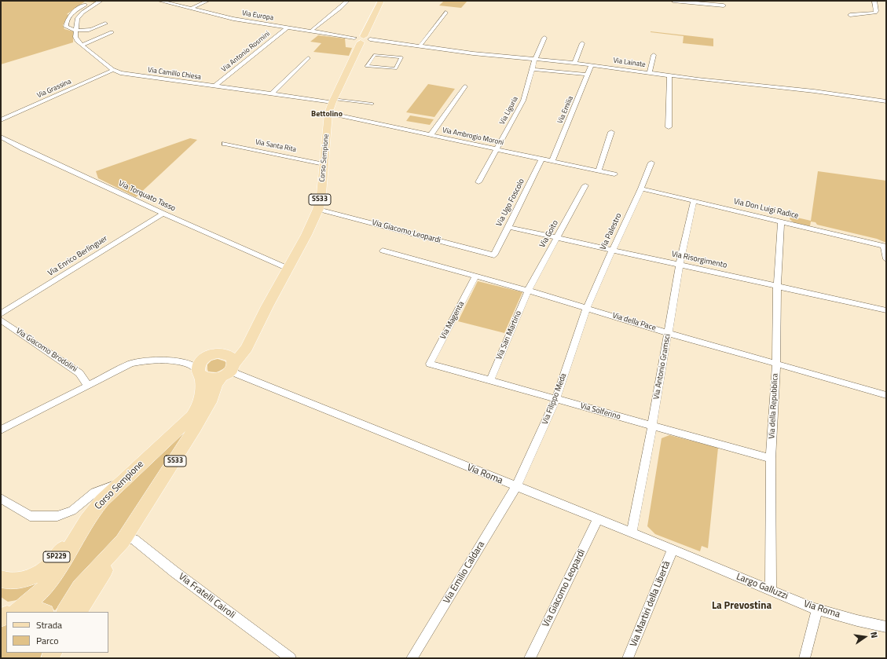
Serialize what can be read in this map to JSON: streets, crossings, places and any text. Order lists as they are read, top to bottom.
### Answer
{
  "streets": {
    "main road": ["Corso Sempione", "SS33", "SP229"],
    "street": [
      "Via Europa",
      "Via Antonio Rosmini",
      "Via Lainate",
      "Via Camillo Chiesa",
      "Via Grassina",
      "Via Emilia",
      "Via Liguria",
      "Via Ambrogio Moroni",
      "Via Santa Rita",
      "Via Torquato Tasso",
      "Via Ugo Foscolo",
      "Via Don Luigi Radice",
      "Via Giacomo Leopardi",
      "Via Palestro",
      "Via Goito",
      "Via Enrico Berlinguer",
      "Via Risorgimento",
      "Via Magenta",
      "Via della Pace",
      "Via San Martino",
      "Via Giacomo Brodolini",
      "Via Antonio Gramsci",
      "Via Filippo Meda",
      "Via della Repubblica",
      "Via Solferino",
      "Via Roma",
      "Via Emilio Caldara",
      "Largo Galluzzi",
      "Via Fratelli Cairoli",
      "Via Martiri della Libertà"
    ]
  },
  "crossings": [
    ["Via Europa", "Via Antonio Rosmini"],
    ["Via Europa", "Via Lainate"],
    ["Via Europa", "Corso Sempione"],
    ["Via Antonio Rosmini", "Via Camillo Chiesa"],
    ["Via Lainate", "Via Emilia"],
    ["Via Lainate", "Via Liguria"],
    ["Via Lainate", "Corso Sempione"],
    ["Via Camillo Chiesa", "Via Grassina"],
    ["Via Camillo Chiesa", "Corso Sempione"],
    ["Via Emilia", "Via Ambrogio Moroni"],
    ["Via Liguria", "Via Ambrogio Moroni"],
    ["Via Ambrogio Moroni", "Corso Sempione"],
    ["Via Ambrogio Moroni", "Via Ugo Foscolo"],
    ["Via Santa Rita", "Corso Sempione"],
    ["Corso Sempione", "Via Torquato Tasso"],
    ["Corso Sempione", "SS33"],
    ["Corso Sempione", "Via Giacomo Leopardi"],
    ["Corso Sempione", "Via Roma"],
    ["Corso Sempione", "SP229"],
    ["Corso Sempione", "Via Fratelli Cairoli"],
    ["Via Torquato Tasso", "Via Enrico Berlinguer"],
    ["SS33", "Via Fratelli Cairoli"],
    ["Via Ugo Foscolo", "Via Giacomo Leopardi"],
    ["Via Ugo Foscolo", "Via Risorgimento"],
    ["Via Don Luigi Radice", "Via Palestro"],
    ["Via Don Luigi Radice", "Via Antonio Gramsci"],
    ["Via Don Luigi Radice", "Via della Repubblica"],
    ["Via Giacomo Leopardi", "Via Roma"],
    ["Via Palestro", "Via Risorgimento"],
    ["Via Palestro", "Via della Pace"],
    ["Via Palestro", "Via Filippo Meda"],
    ["Via Goito", "Via Risorgimento"],
    ["Via Goito", "Via della Pace"],
    ["Via Goito", "Via San Martino"],
    ["Via Risorgimento", "Via Antonio Gramsci"],
    ["Via Risorgimento", "Via della Repubblica"],
    ["Via Magenta", "Via della Pace"],
    ["Via Magenta", "Via Solferino"],
    ["Via della Pace", "Via San Martino"],
    ["Via della Pace", "Via Antonio Gramsci"],
    ["Via della Pace", "Via Filippo Meda"],
    ["Via della Pace", "Via della Repubblica"],
    ["Via San Martino", "Via Solferino"],
    ["Via Antonio Gramsci", "Via Solferino"],
    ["Via Antonio Gramsci", "Via Roma"],
    ["Via Filippo Meda", "Via Solferino"],
    ["Via Filippo Meda", "Via Roma"],
    ["Via Filippo Meda", "Via Emilio Caldara"],
    ["Via della Repubblica", "Via Solferino"],
    ["Via della Repubblica", "Largo Galluzzi"],
    ["Via Roma", "Via Emilio Caldara"],
    ["Via Roma", "Largo Galluzzi"],
    ["Via Roma", "Via Martiri della Libertà"]
  ],
  "districts": ["Bettolino", "La Prevostina"],
  "legend": ["Strada", "Parco"],
  "north": "right"
}
